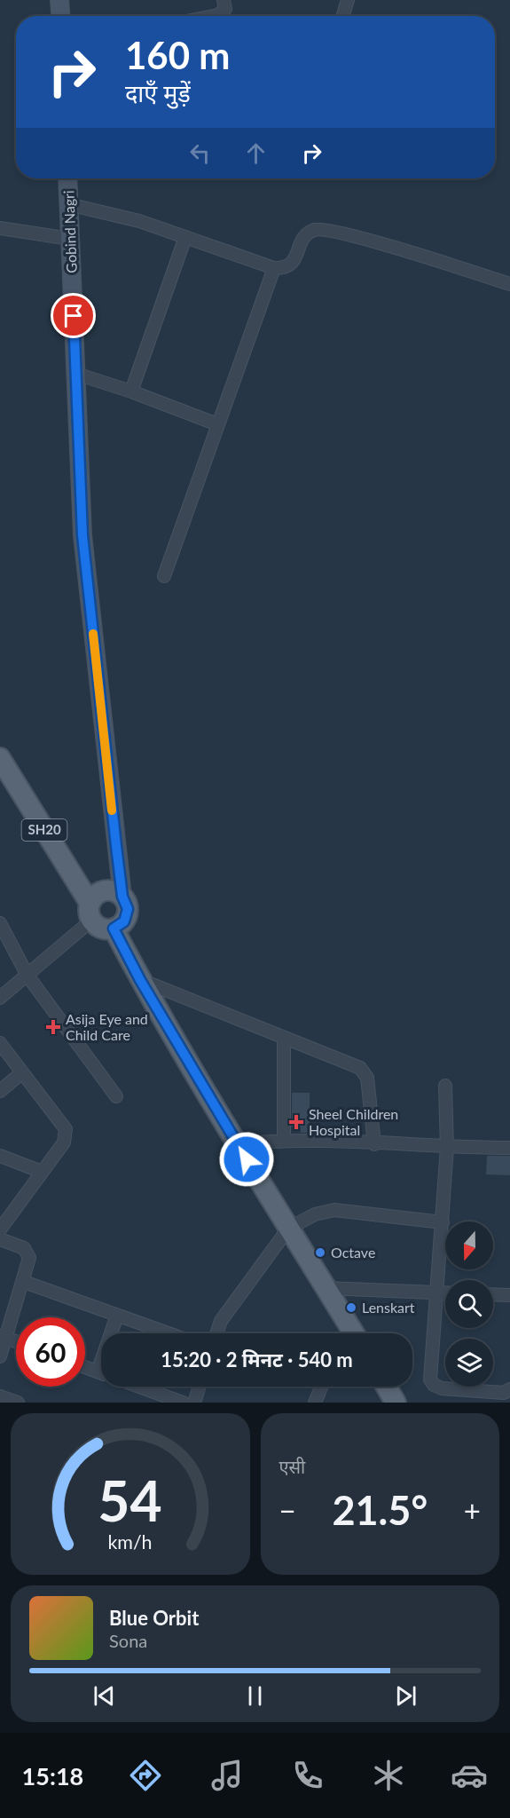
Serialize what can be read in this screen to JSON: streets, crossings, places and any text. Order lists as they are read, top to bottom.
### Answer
{
  "streets": {
    "main road": ["SH20"],
    "street": ["Gobind Nagri"]
  },
  "crossings": [
    ["Gobind Nagri", "SH20"]
  ],
  "places": {
    "health": ["Asija Eye and Child Care", "Sheel Children Hospital"],
    "other": ["Octave", "Lenskart"]
  },
  "north": "bottom",
  "page": {
    "turn": ["160 m", "दाएँ मुड़ें"],
    "limit": "60",
    "trip": "15:20 · 2 मिनट · 540 m",
    "tile": "एसी",
    "heat": ["−", "21.5°", "+"],
    "song": ["Blue Orbit", "Sona"],
    "tabs": "15:18",
    "gauge": ["54", "km/h"]
  }
}
